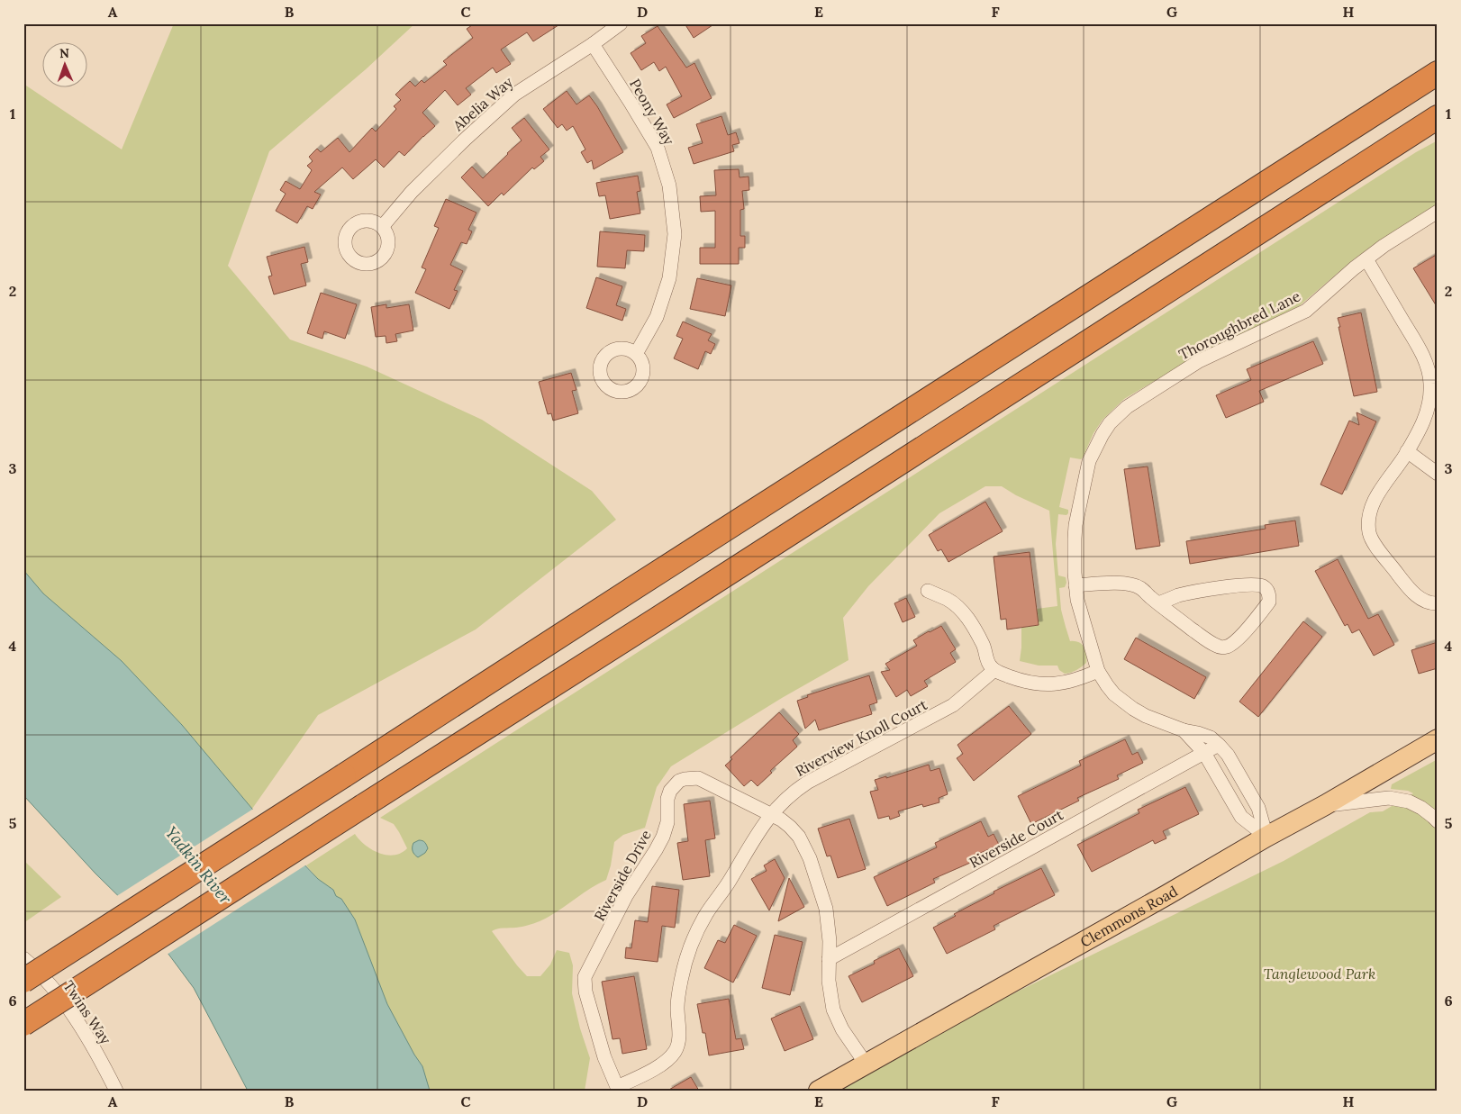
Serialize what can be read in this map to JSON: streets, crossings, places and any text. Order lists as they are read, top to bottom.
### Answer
{
  "streets": {
    "main road": ["Clemmons Road"],
    "street": [
      "Abelia Way",
      "Peony Way",
      "Thoroughbred Lane",
      "Riverview Knoll Court",
      "Riverside Court",
      "Riverside Drive",
      "Twins Way"
    ]
  },
  "crossings": [
    ["Abelia Way", "Peony Way"],
    ["Thoroughbred Lane", "Riverside Court"],
    ["Thoroughbred Lane", "Clemmons Road"],
    ["Riverview Knoll Court", "Riverside Drive"],
    ["Riverside Court", "Riverside Drive"],
    ["Riverside Drive", "Clemmons Road"]
  ],
  "water": ["Yadkin River"],
  "parks": ["Tanglewood Park"],
  "north": "top",
  "grid": {
    "columns": [
      "A",
      "B",
      "C",
      "D",
      "E",
      "F",
      "G",
      "H"
    ],
    "rows": [
      "1",
      "2",
      "3",
      "4",
      "5",
      "6"
    ]
  }
}
